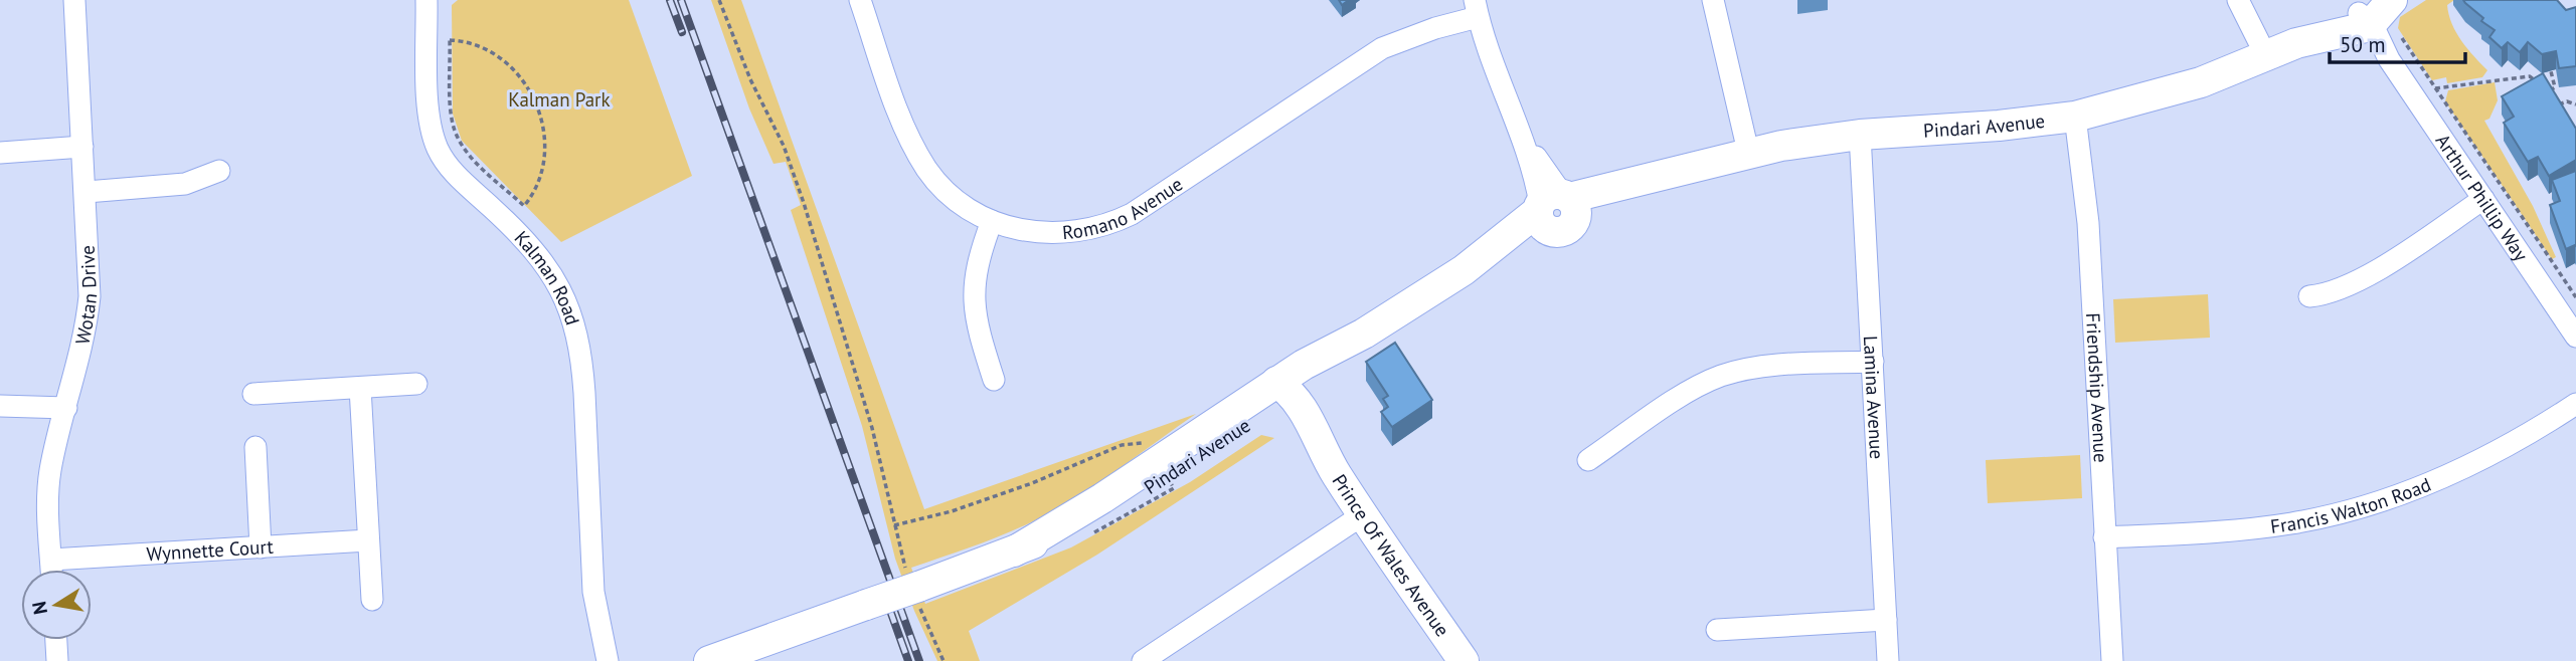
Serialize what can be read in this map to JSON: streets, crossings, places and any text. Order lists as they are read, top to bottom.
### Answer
{
  "streets": {
    "street": [
      "Pindari Avenue",
      "Arthur Phillip Way",
      "Romano Avenue",
      "Kalman Road",
      "Wotan Drive",
      "Friendship Avenue",
      "Lamina Avenue",
      "Francis Walton Road",
      "Wynnette Court",
      "Prince Of Wales Avenue"
    ]
  },
  "crossings": [
    ["Pindari Avenue", "Arthur Phillip Way"],
    ["Pindari Avenue", "Romano Avenue"],
    ["Pindari Avenue", "Friendship Avenue"],
    ["Pindari Avenue", "Lamina Avenue"],
    ["Pindari Avenue", "Prince Of Wales Avenue"],
    ["Wotan Drive", "Wynnette Court"],
    ["Friendship Avenue", "Francis Walton Road"]
  ],
  "parks": ["Kalman Park"],
  "scale_bar": "50 m",
  "north": "left"
}
